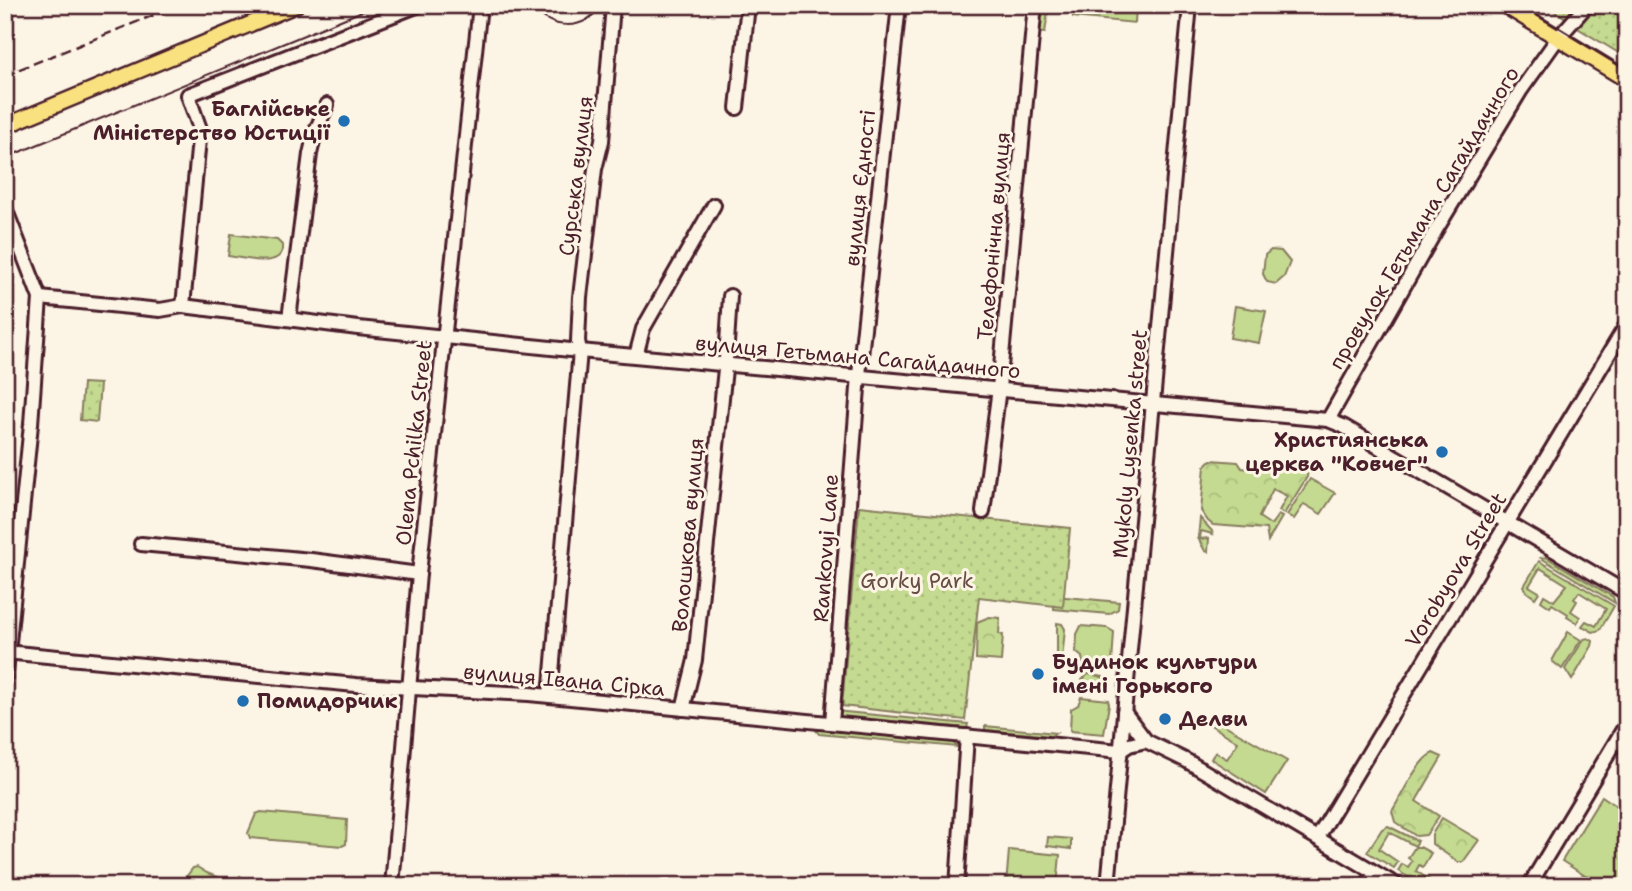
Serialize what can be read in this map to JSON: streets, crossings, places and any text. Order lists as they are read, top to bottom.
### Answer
{
  "streets": {
    "street": [
      "Сурська вулиця",
      "вулиця Єдності",
      "провулок Гетьмана Сагайдачного",
      "Телефонічна вулиця",
      "вулиця Гетьмана Сагайдачного",
      "Olena Pchilka Street",
      "Mykoly Lysenka street",
      "Волошкова вулиця",
      "Rankovyi Lane",
      "Vorobyova Street",
      "вулиця Івана Сірка"
    ]
  },
  "crossings": [
    ["Сурська вулиця", "вулиця Гетьмана Сагайдачного"],
    ["Сурська вулиця", "вулиця Івана Сірка"],
    ["вулиця Єдності", "вулиця Гетьмана Сагайдачного"],
    ["вулиця Єдності", "Rankovyi Lane"],
    ["провулок Гетьмана Сагайдачного", "вулиця Гетьмана Сагайдачного"],
    ["Телефонічна вулиця", "вулиця Гетьмана Сагайдачного"],
    ["вулиця Гетьмана Сагайдачного", "Olena Pchilka Street"],
    ["вулиця Гетьмана Сагайдачного", "Mykoly Lysenka street"],
    ["вулиця Гетьмана Сагайдачного", "Волошкова вулиця"],
    ["вулиця Гетьмана Сагайдачного", "Rankovyi Lane"],
    ["вулиця Гетьмана Сагайдачного", "Vorobyova Street"],
    ["Olena Pchilka Street", "вулиця Івана Сірка"],
    ["Mykoly Lysenka street", "вулиця Івана Сірка"],
    ["Волошкова вулиця", "вулиця Івана Сірка"],
    ["Rankovyi Lane", "вулиця Івана Сірка"]
  ],
  "parks": ["Gorky Park"],
  "places": [
    "Баглійське Міністерство Юстиції",
    "Християнська церква \"Ковчег\"",
    "Будинок культури імені Горького",
    "Помидорчик",
    "Делви"
  ]
}
